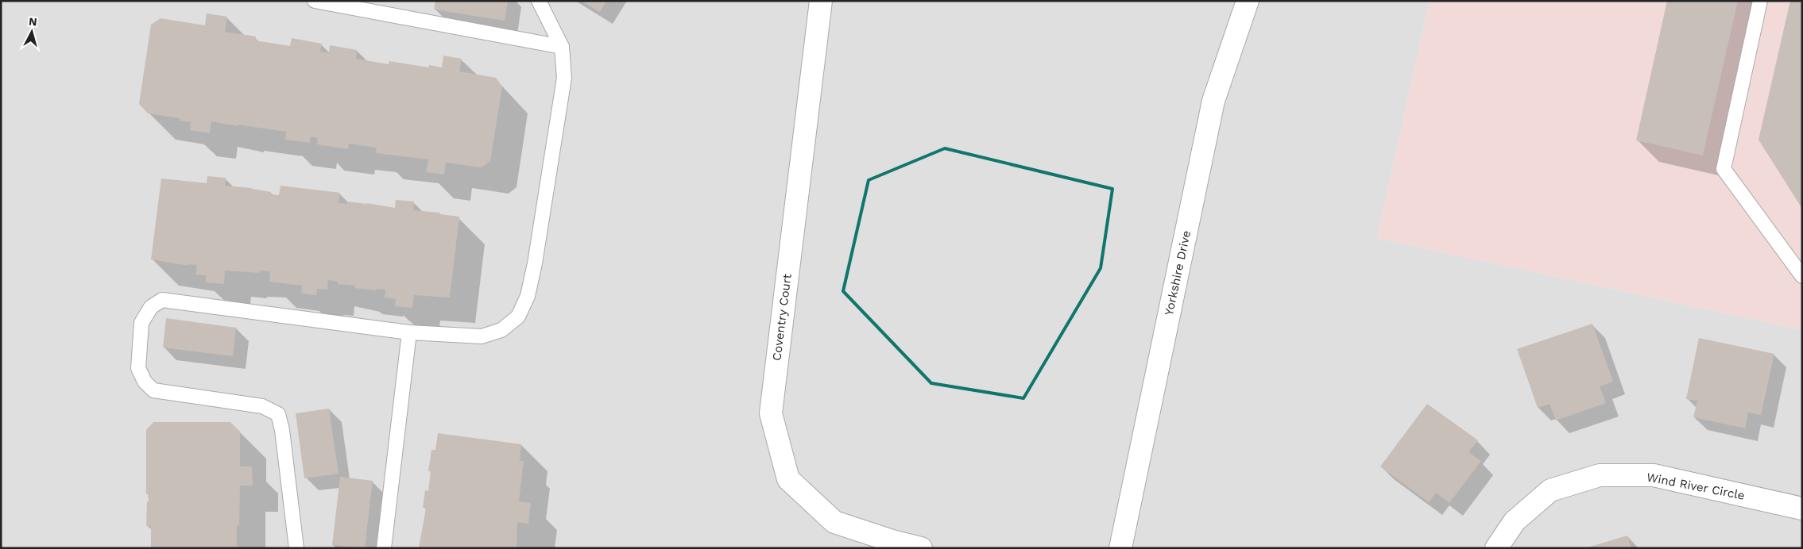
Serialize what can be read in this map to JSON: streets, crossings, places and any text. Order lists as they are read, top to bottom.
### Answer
{
  "streets": {
    "street": ["Yorkshire Drive", "Coventry Court", "Wind River Circle"]
  },
  "north": "top"
}
